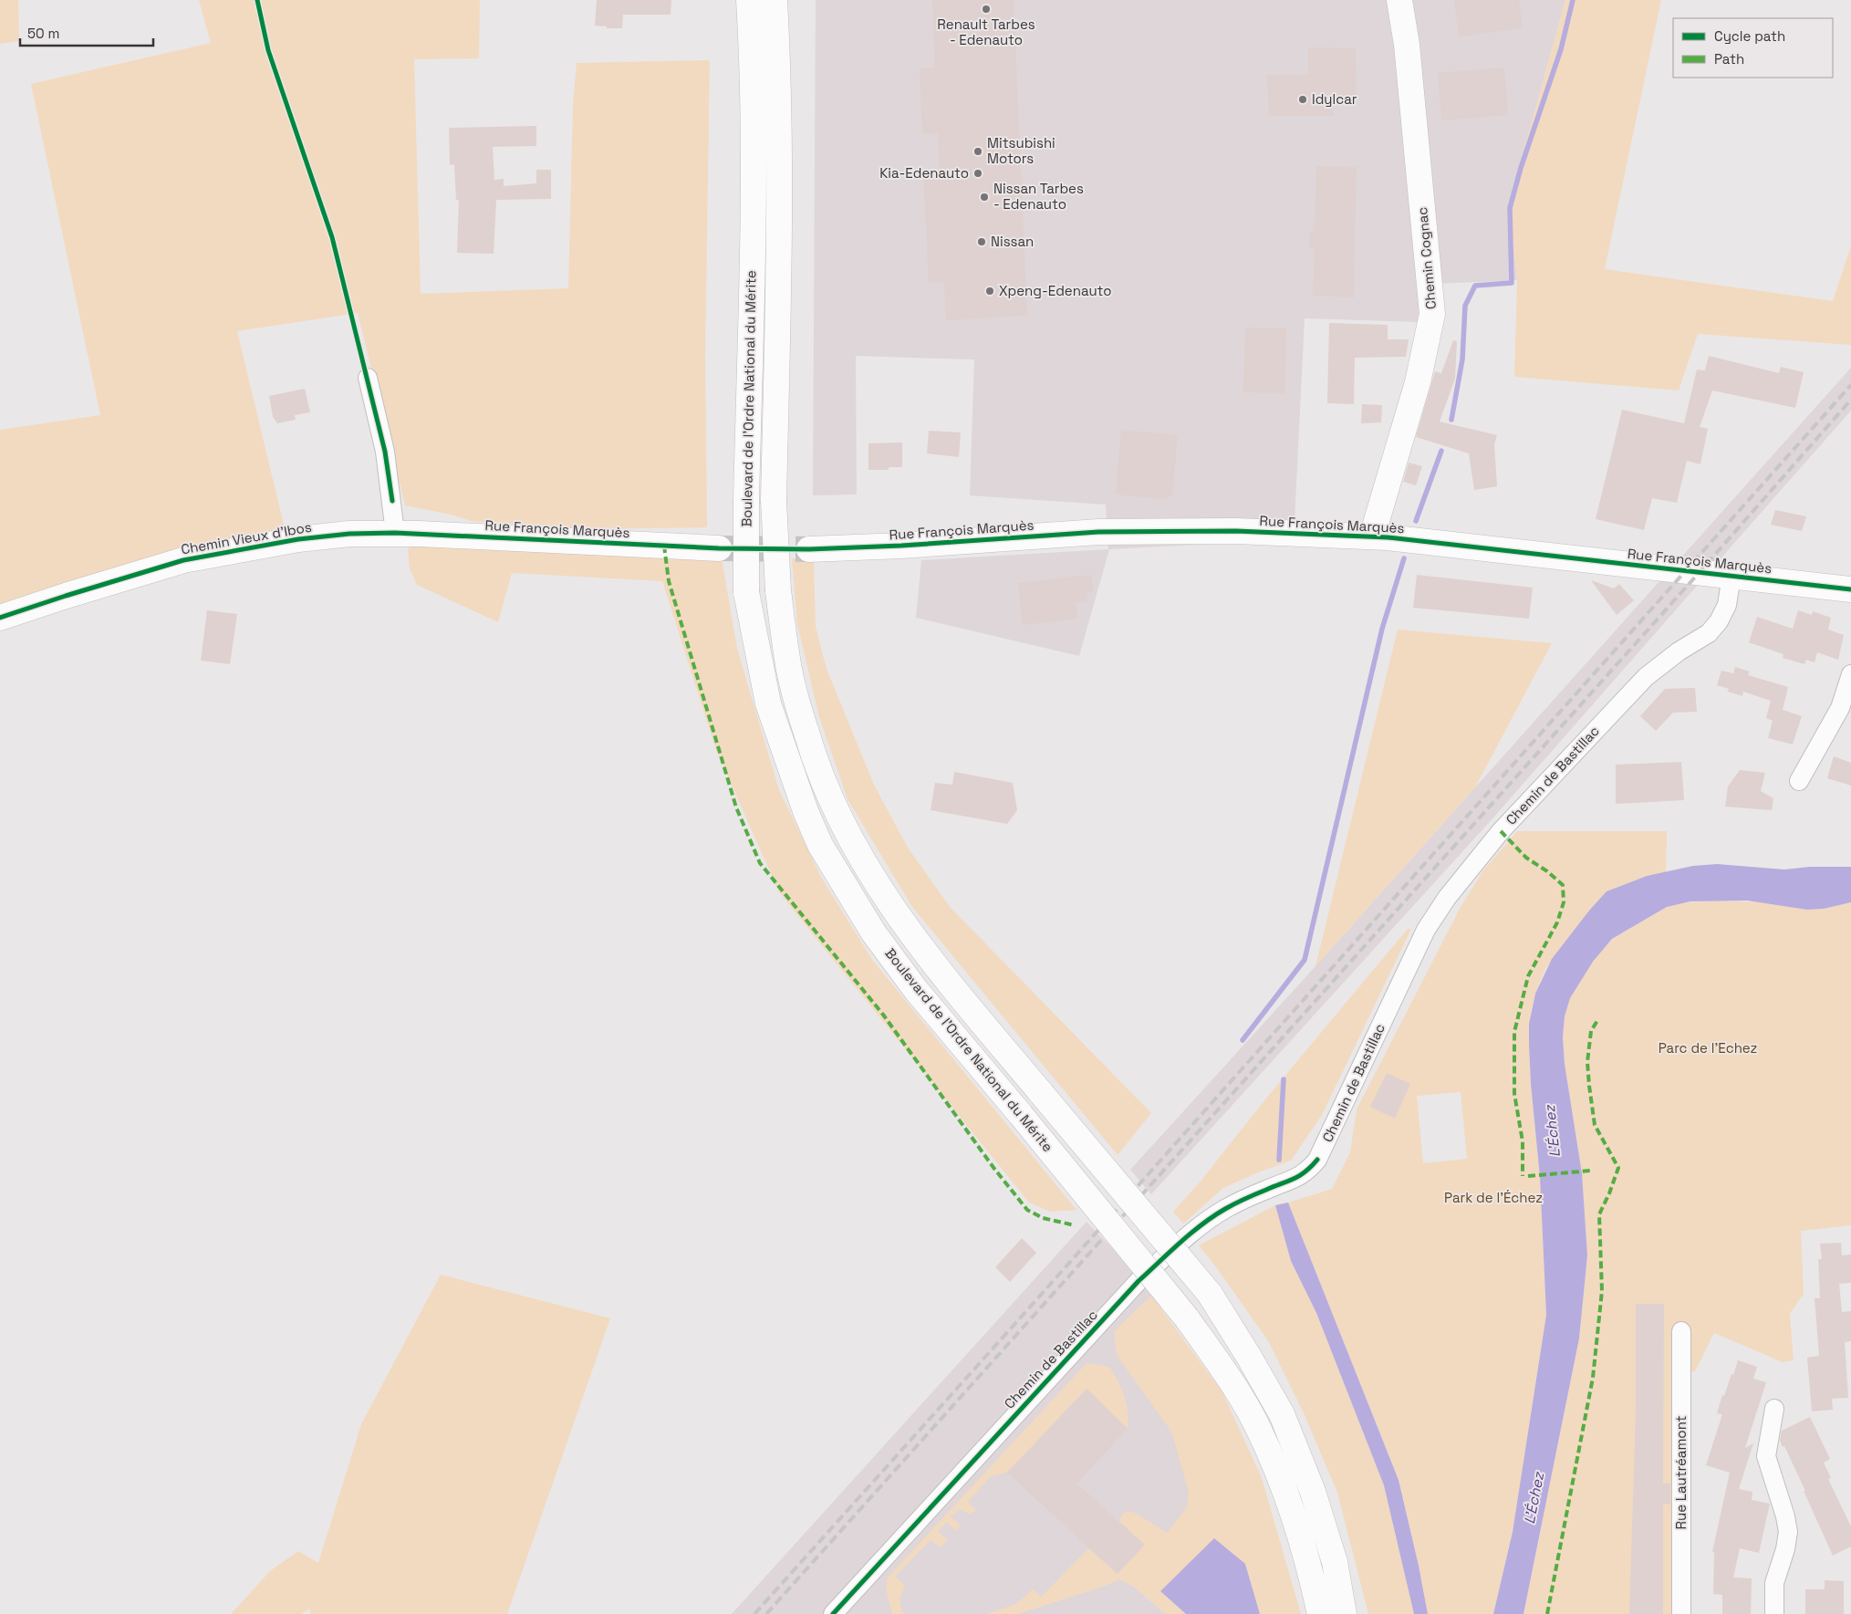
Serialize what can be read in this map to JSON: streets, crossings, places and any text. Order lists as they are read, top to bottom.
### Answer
{
  "streets": {
    "main road": [
      "Chemin Cognac",
      "Boulevard de l'Ordre National du Mérite",
      "Rue François Marquès",
      "Chemin Vieux d'Ibos"
    ],
    "street": ["Chemin de Bastillac", "Rue Lautréamont"]
  },
  "crossings": [
    ["Chemin Cognac", "Rue François Marquès"],
    ["Rue François Marquès", "Chemin Vieux d'Ibos"],
    ["Rue François Marquès", "Chemin de Bastillac"]
  ],
  "water": ["L'Échez"],
  "parks": ["Parc de l'Echez", "Park de l'Échez"],
  "places": [
    "Renault Tarbes - Edenauto",
    "Idylcar",
    "Mitsubishi Motors",
    "Kia-Edenauto",
    "Nissan Tarbes - Edenauto",
    "Nissan",
    "Xpeng-Edenauto"
  ],
  "legend": ["Cycle path", "Path"],
  "scale_bar": "50 m"
}
